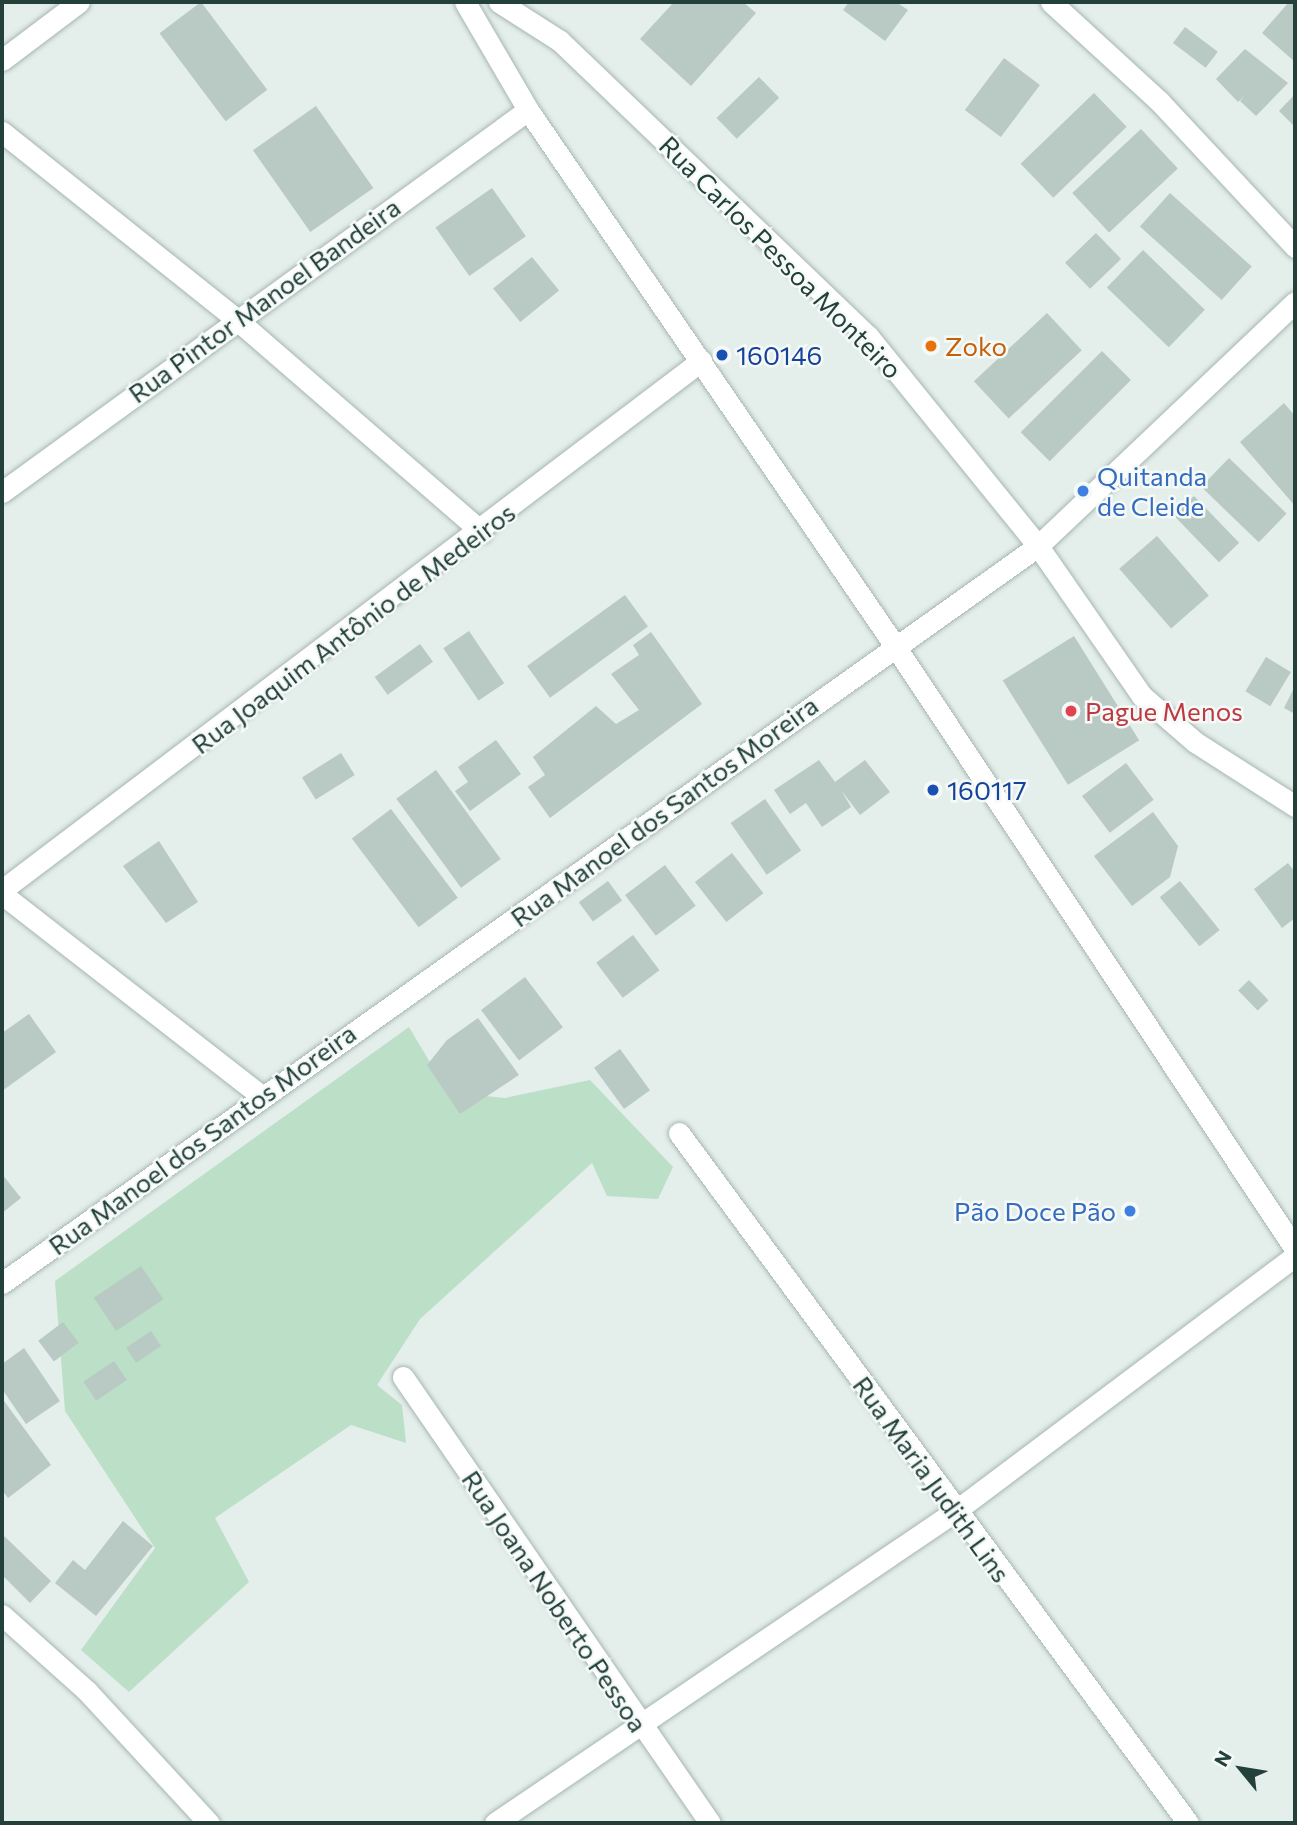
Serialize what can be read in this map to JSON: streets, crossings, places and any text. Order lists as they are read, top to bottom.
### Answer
{
  "streets": {
    "street": [
      "Rua Carlos Pessoa Monteiro",
      "Rua Pintor Manoel Bandeira",
      "Rua Joaquim Antônio de Medeiros",
      "Rua Manoel dos Santos Moreira",
      "Rua Maria Judith Lins",
      "Rua Joana Noberto Pessoa"
    ]
  },
  "crossings": [
    ["Rua Carlos Pessoa Monteiro", "Rua Manoel dos Santos Moreira"]
  ],
  "places": [
    "Zoko",
    "160146",
    "Quitanda de Cleide",
    "Pague Menos",
    "160117",
    "Pão Doce Pão"
  ],
  "north": "top left"
}
